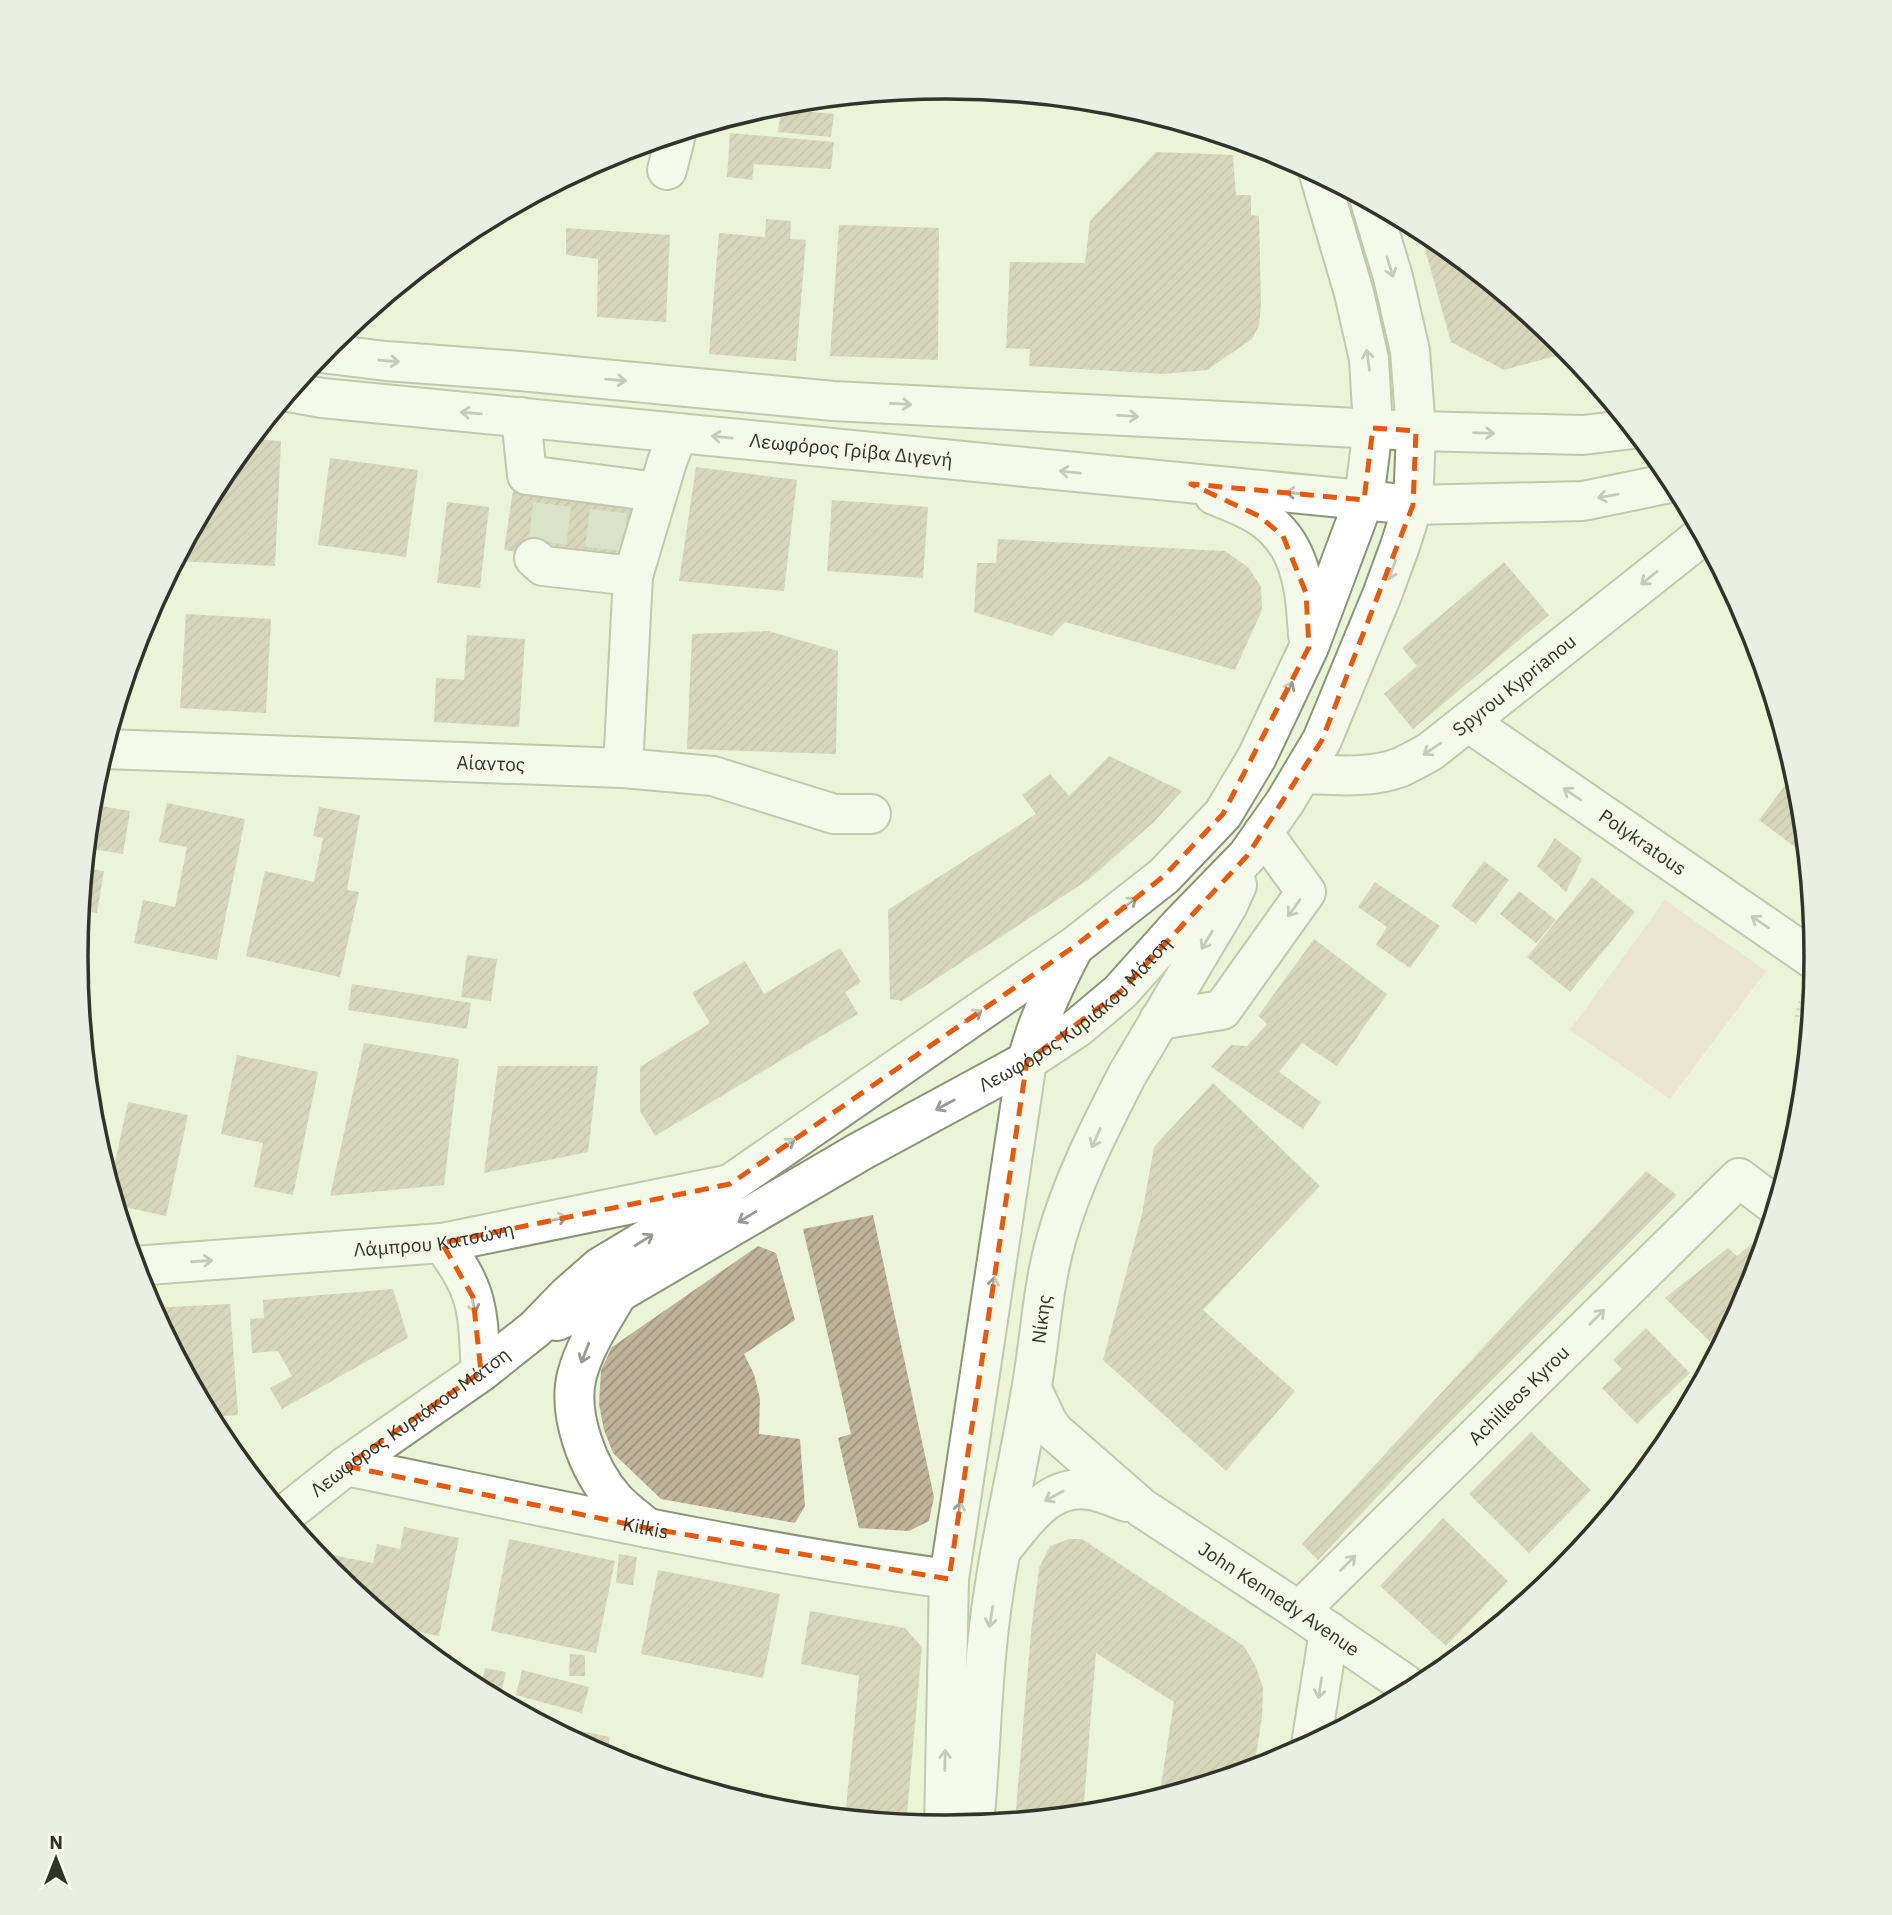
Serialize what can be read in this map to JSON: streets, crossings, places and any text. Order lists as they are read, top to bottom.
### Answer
{
  "streets": {
    "main road": [
      "Λεωφόρος Γρίβα Διγενή",
      "Spyrou Kyprianou",
      "Αίαντος",
      "Polykratous",
      "Λεωφόρος Κυριάκου Μάτση",
      "Λάμπρου Κατσώνη",
      "Νίκης",
      "Achilleos Kyrou",
      "Kilkis",
      "John Kennedy Avenue"
    ]
  },
  "crossings": [
    ["Λεωφόρος Γρίβα Διγενή", "Λεωφόρος Κυριάκου Μάτση"],
    ["Spyrou Kyprianou", "Polykratous"],
    ["Spyrou Kyprianou", "Λεωφόρος Κυριάκου Μάτση"],
    ["Λεωφόρος Κυριάκου Μάτση", "Λάμπρου Κατσώνη"],
    ["Λεωφόρος Κυριάκου Μάτση", "Νίκης"],
    ["Λεωφόρος Κυριάκου Μάτση", "Kilkis"],
    ["Νίκης", "John Kennedy Avenue"],
    ["Achilleos Kyrou", "John Kennedy Avenue"]
  ],
  "one_way": [
    "Spyrou Kyprianou",
    "Polykratous",
    "Λάμπρου Κατσώνη",
    "Achilleos Kyrou"
  ],
  "north": "top"
}
